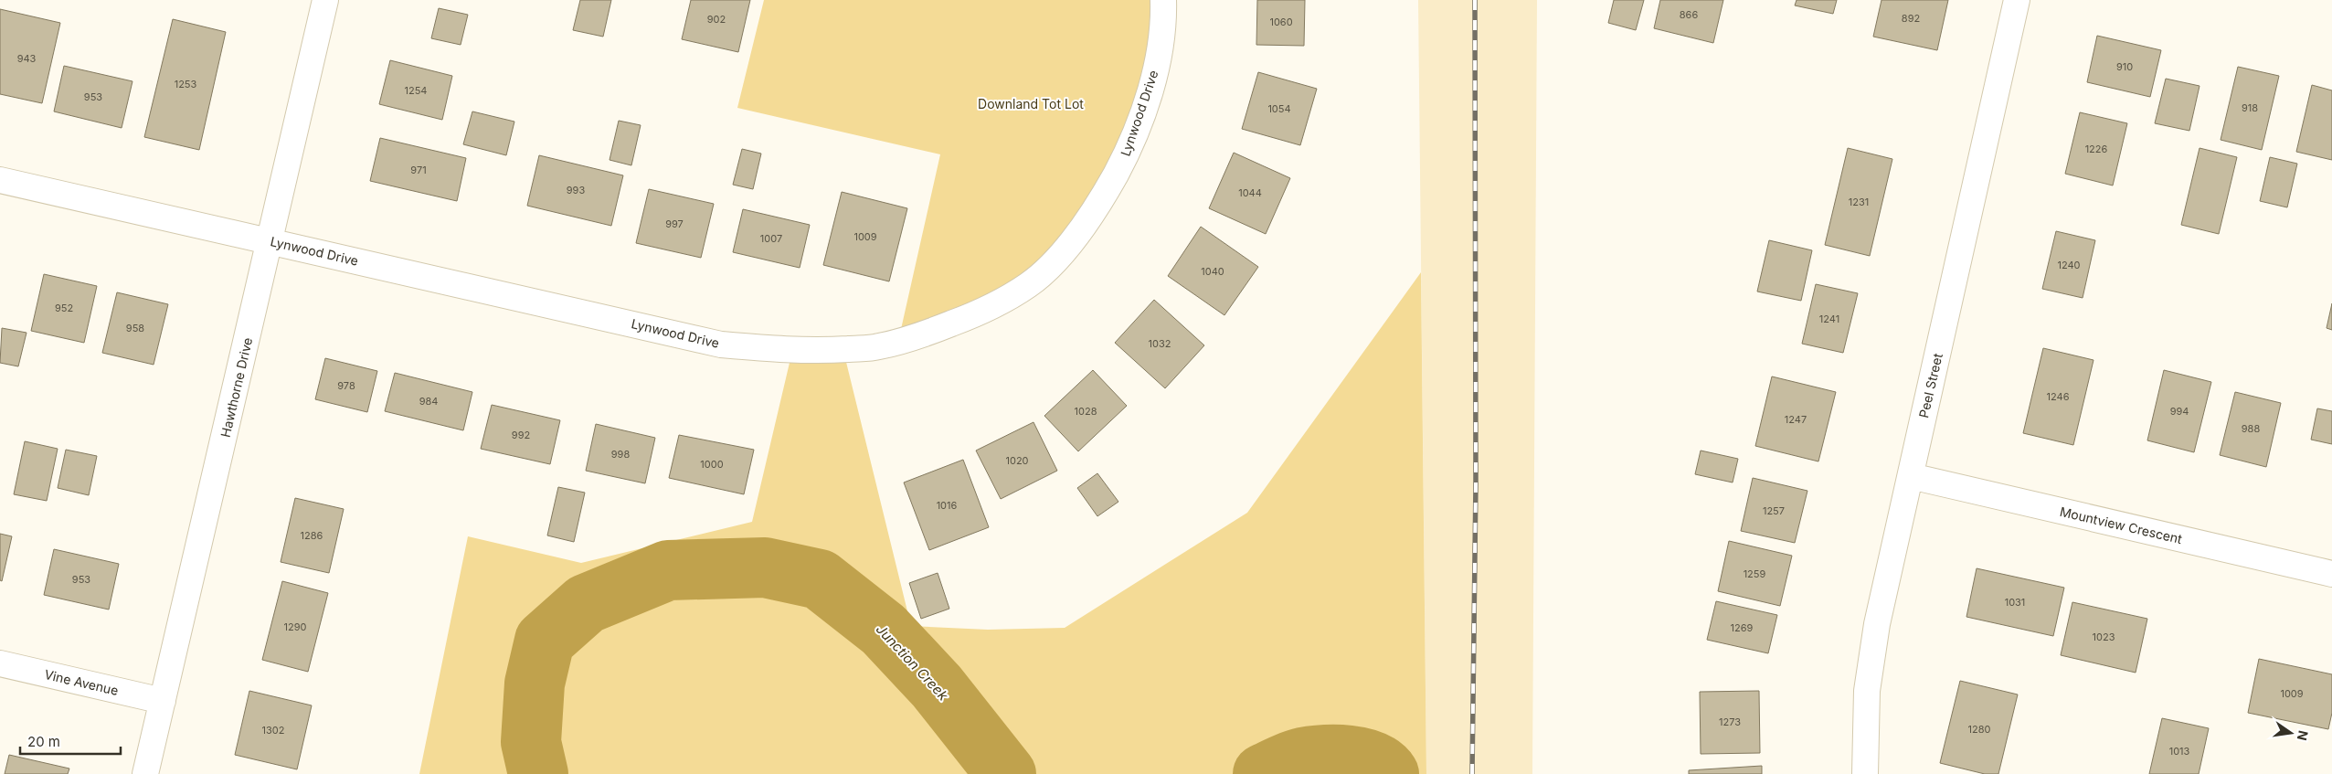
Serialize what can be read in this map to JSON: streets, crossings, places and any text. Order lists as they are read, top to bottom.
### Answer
{
  "streets": {
    "street": [
      "Lynwood Drive",
      "Peel Street",
      "Hawthorne Drive",
      "Mountview Crescent",
      "Vine Avenue"
    ]
  },
  "crossings": [
    ["Lynwood Drive", "Hawthorne Drive"],
    ["Peel Street", "Mountview Crescent"],
    ["Hawthorne Drive", "Vine Avenue"]
  ],
  "water": ["Junction Creek"],
  "parks": ["Downland Tot Lot"],
  "house_numbers": [
    "866",
    "892",
    "902",
    "1060",
    "943",
    "910",
    "1253",
    "1254",
    "953",
    "918",
    "1054",
    "1226",
    "971",
    "993",
    "1044",
    "1231",
    "997",
    "1009",
    "1007",
    "1240",
    "1040",
    "952",
    "1241",
    "958",
    "1032",
    "978",
    "1246",
    "984",
    "1028",
    "994",
    "1247",
    "988",
    "992",
    "998",
    "1020",
    "1000",
    "1016",
    "1257",
    "1286",
    "1259",
    "953",
    "1031",
    "1290",
    "1269",
    "1023",
    "1009",
    "1273",
    "1280",
    "1302",
    "1013"
  ],
  "scale_bar": "20 m",
  "north": "right"
}
